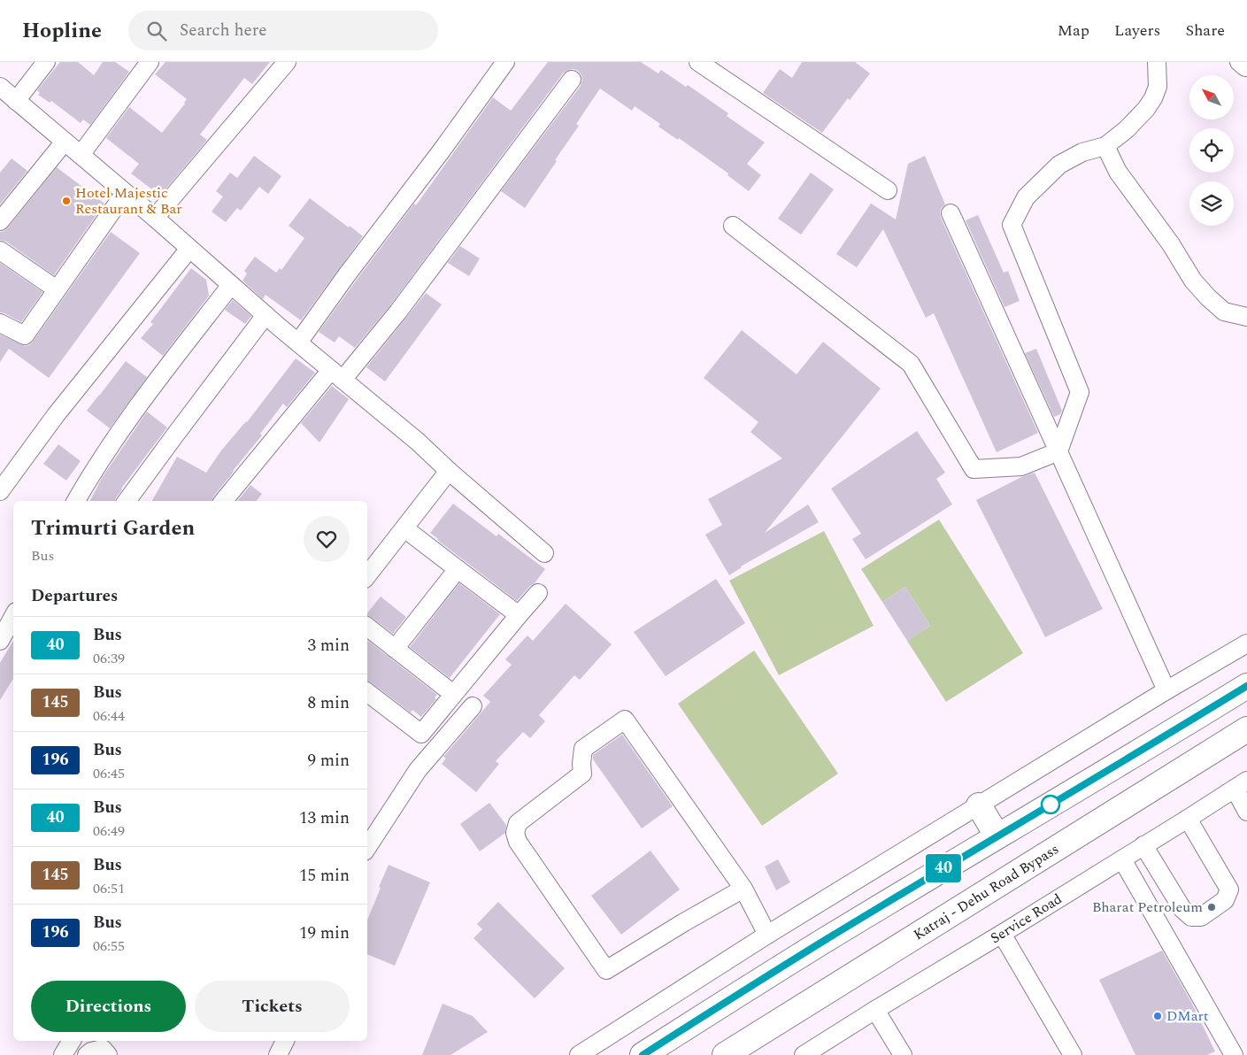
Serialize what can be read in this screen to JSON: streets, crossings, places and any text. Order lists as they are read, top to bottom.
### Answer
{
  "streets": {
    "highway": ["Katraj - Dehu Road Bypass"],
    "street": ["Service Road"]
  },
  "places": ["Hotel Majestic Restaurant & Bar", "Bharat Petroleum", "DMart"],
  "lines": ["bus line 40"],
  "north": "top left",
  "page": {
    "header": "Hopline",
    "search": "Search here",
    "nav": ["Map", "Layers", "Share"],
    "on_map": "40",
    "heading": [
      ["Trimurti Garden", "Bus"],
      "Departures"
    ],
    "list": [
      {
        "mark": "40",
        "name": "Bus",
        "note": "06:39",
        "value": "3 min"
      },
      {
        "mark": "145",
        "name": "Bus",
        "note": "06:44",
        "value": "8 min"
      },
      {
        "mark": "196",
        "name": "Bus",
        "note": "06:45",
        "value": "9 min"
      },
      {
        "mark": "40",
        "name": "Bus",
        "note": "06:49",
        "value": "13 min"
      },
      {
        "mark": "145",
        "name": "Bus",
        "note": "06:51",
        "value": "15 min"
      },
      {
        "mark": "196",
        "name": "Bus",
        "note": "06:55",
        "value": "19 min"
      }
    ],
    "buttons": ["Directions", "Tickets"]
  }
}
